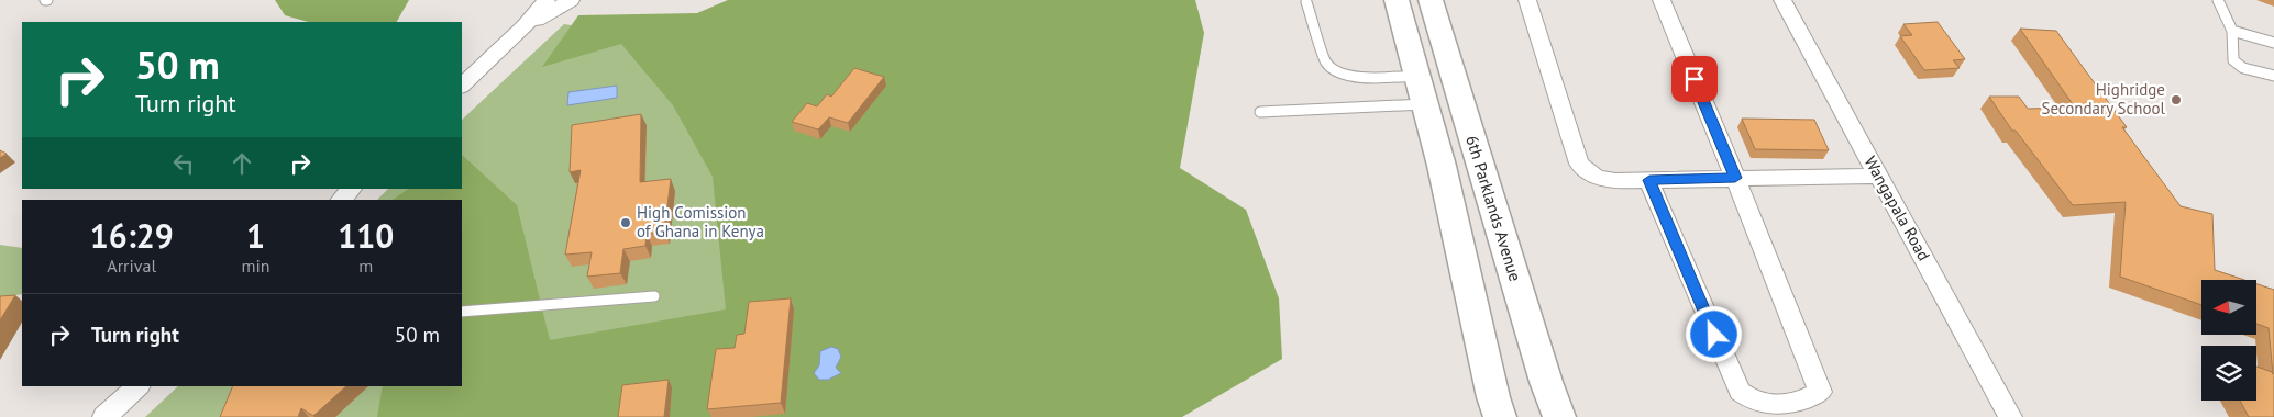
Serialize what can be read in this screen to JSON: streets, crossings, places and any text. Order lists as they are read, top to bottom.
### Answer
{
  "streets": {
    "street": ["6th Parklands Avenue", "Wangapala Road"]
  },
  "places": ["Highridge Secondary School", "High Comission of Ghana in Kenya"],
  "north": "left",
  "page": {
    "turn": ["50 m", "Turn right"],
    "eta": [
      "16:29",
      "Arrival",
      "1",
      "min",
      "110",
      "m"
    ],
    "list": [
      {
        "name": "Turn right",
        "value": "50 m"
      }
    ]
  }
}
